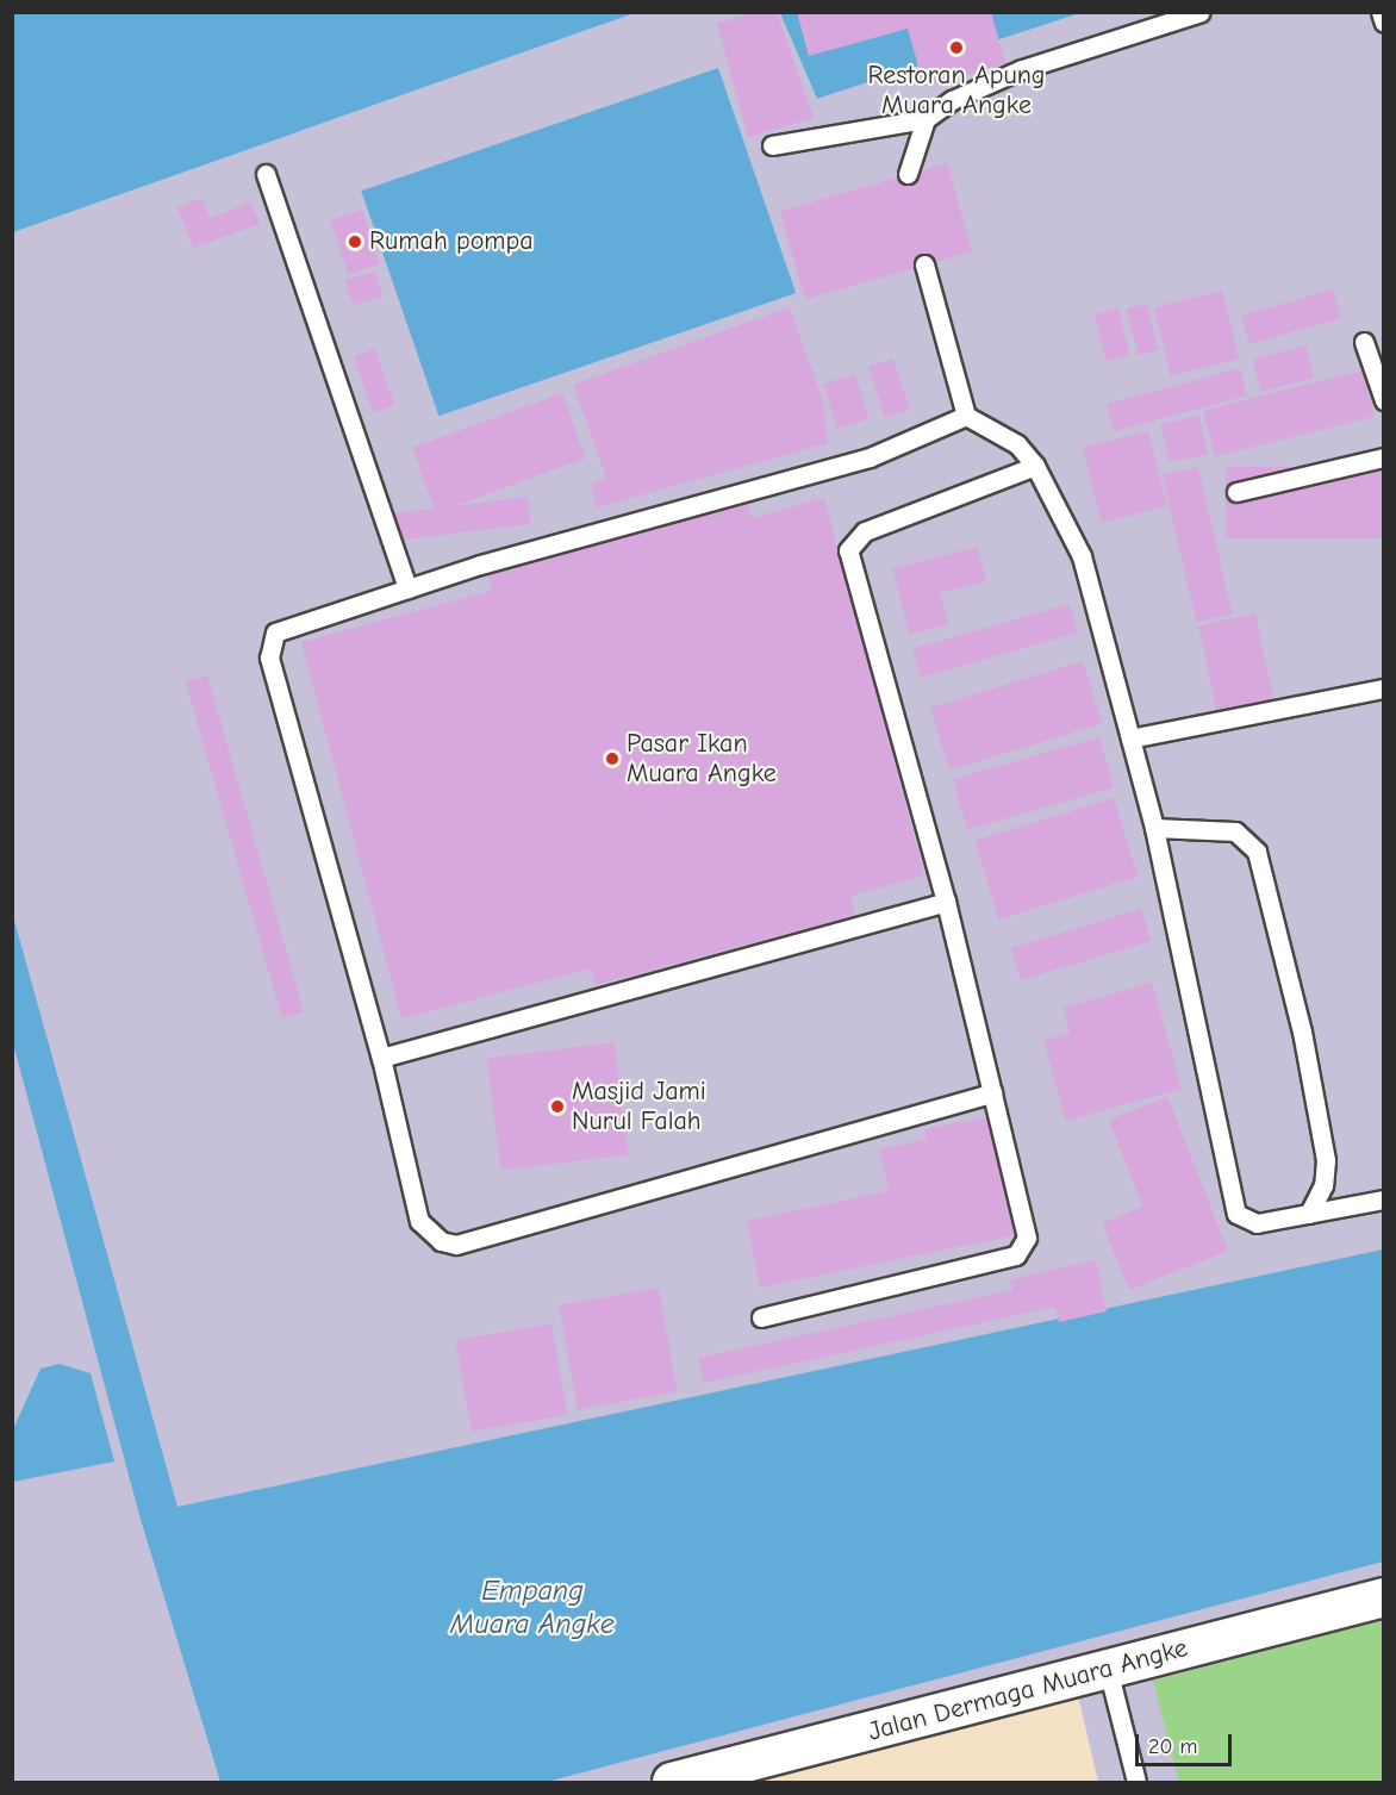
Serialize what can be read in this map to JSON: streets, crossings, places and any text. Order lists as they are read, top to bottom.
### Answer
{
  "streets": {
    "street": ["Jalan Dermaga Muara Angke"]
  },
  "water": ["Empang Muara Angke"],
  "places": [
    "Restoran Apung Muara Angke",
    "Rumah pompa",
    "Pasar Ikan Muara Angke",
    "Masjid Jami Nurul Falah"
  ],
  "scale_bar": "20 m"
}
